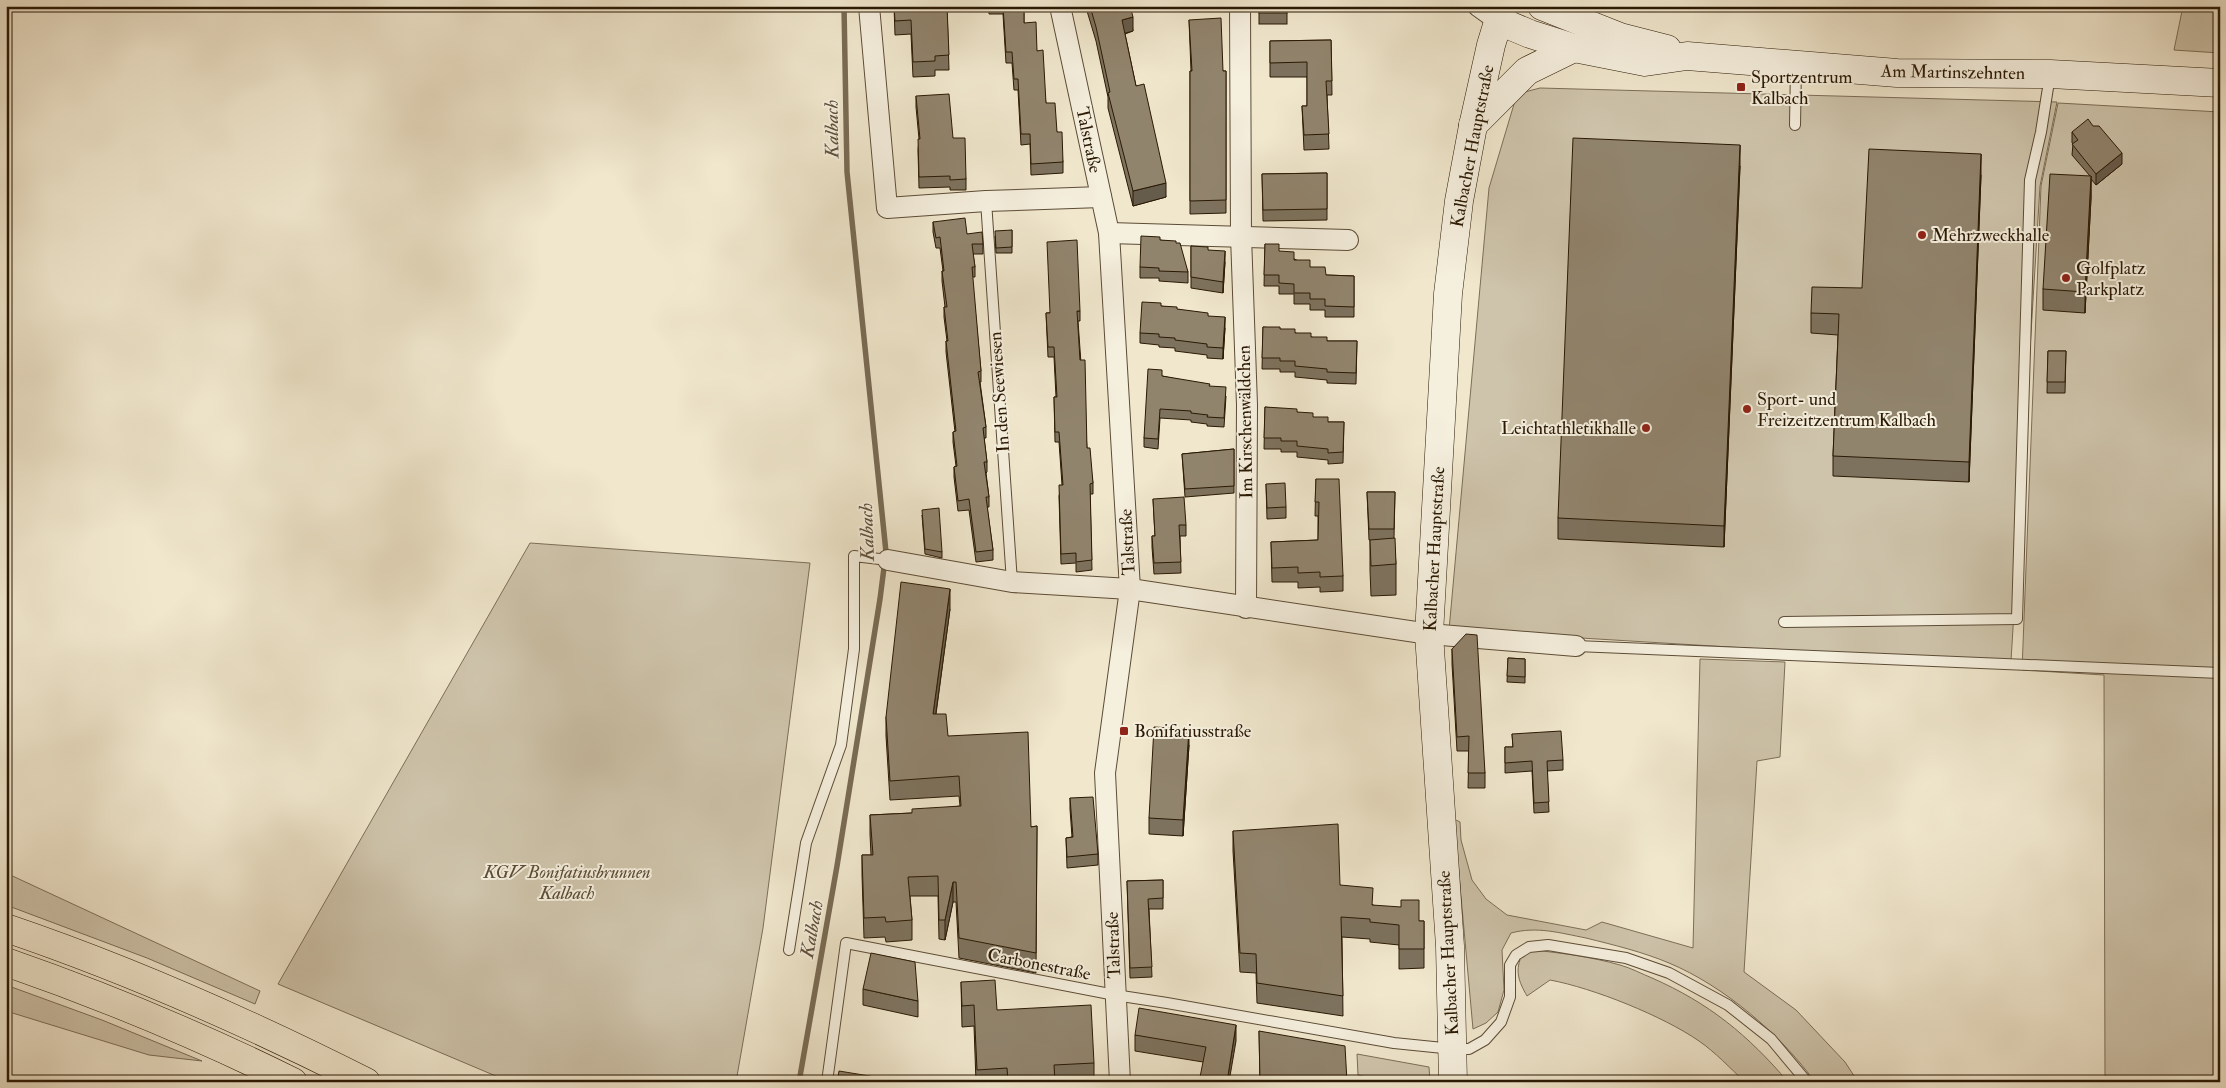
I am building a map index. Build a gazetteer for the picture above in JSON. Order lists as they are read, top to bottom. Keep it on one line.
{"streets":{"street":["Am Martinszehnten","Talstraße","Kalbacher Hauptstraße","Im Kirschenwäldchen"],"lane":["In den Seewiesen","Carbonestraße"]},"crossings":[["Am Martinszehnten","Kalbacher Hauptstraße"],["Talstraße","Carbonestraße"],["Kalbacher Hauptstraße","Carbonestraße"]],"water":["Kalbach"],"parks":["KGV Bonifatiusbrunnen Kalbach"],"places":{"transit":["Sportzentrum Kalbach","Bonifatiusstraße"],"other":["Mehrzweckhalle","Golfplatz Parkplatz","Sport- und Freizeitzentrum Kalbach","Leichtathletikhalle"]}}
